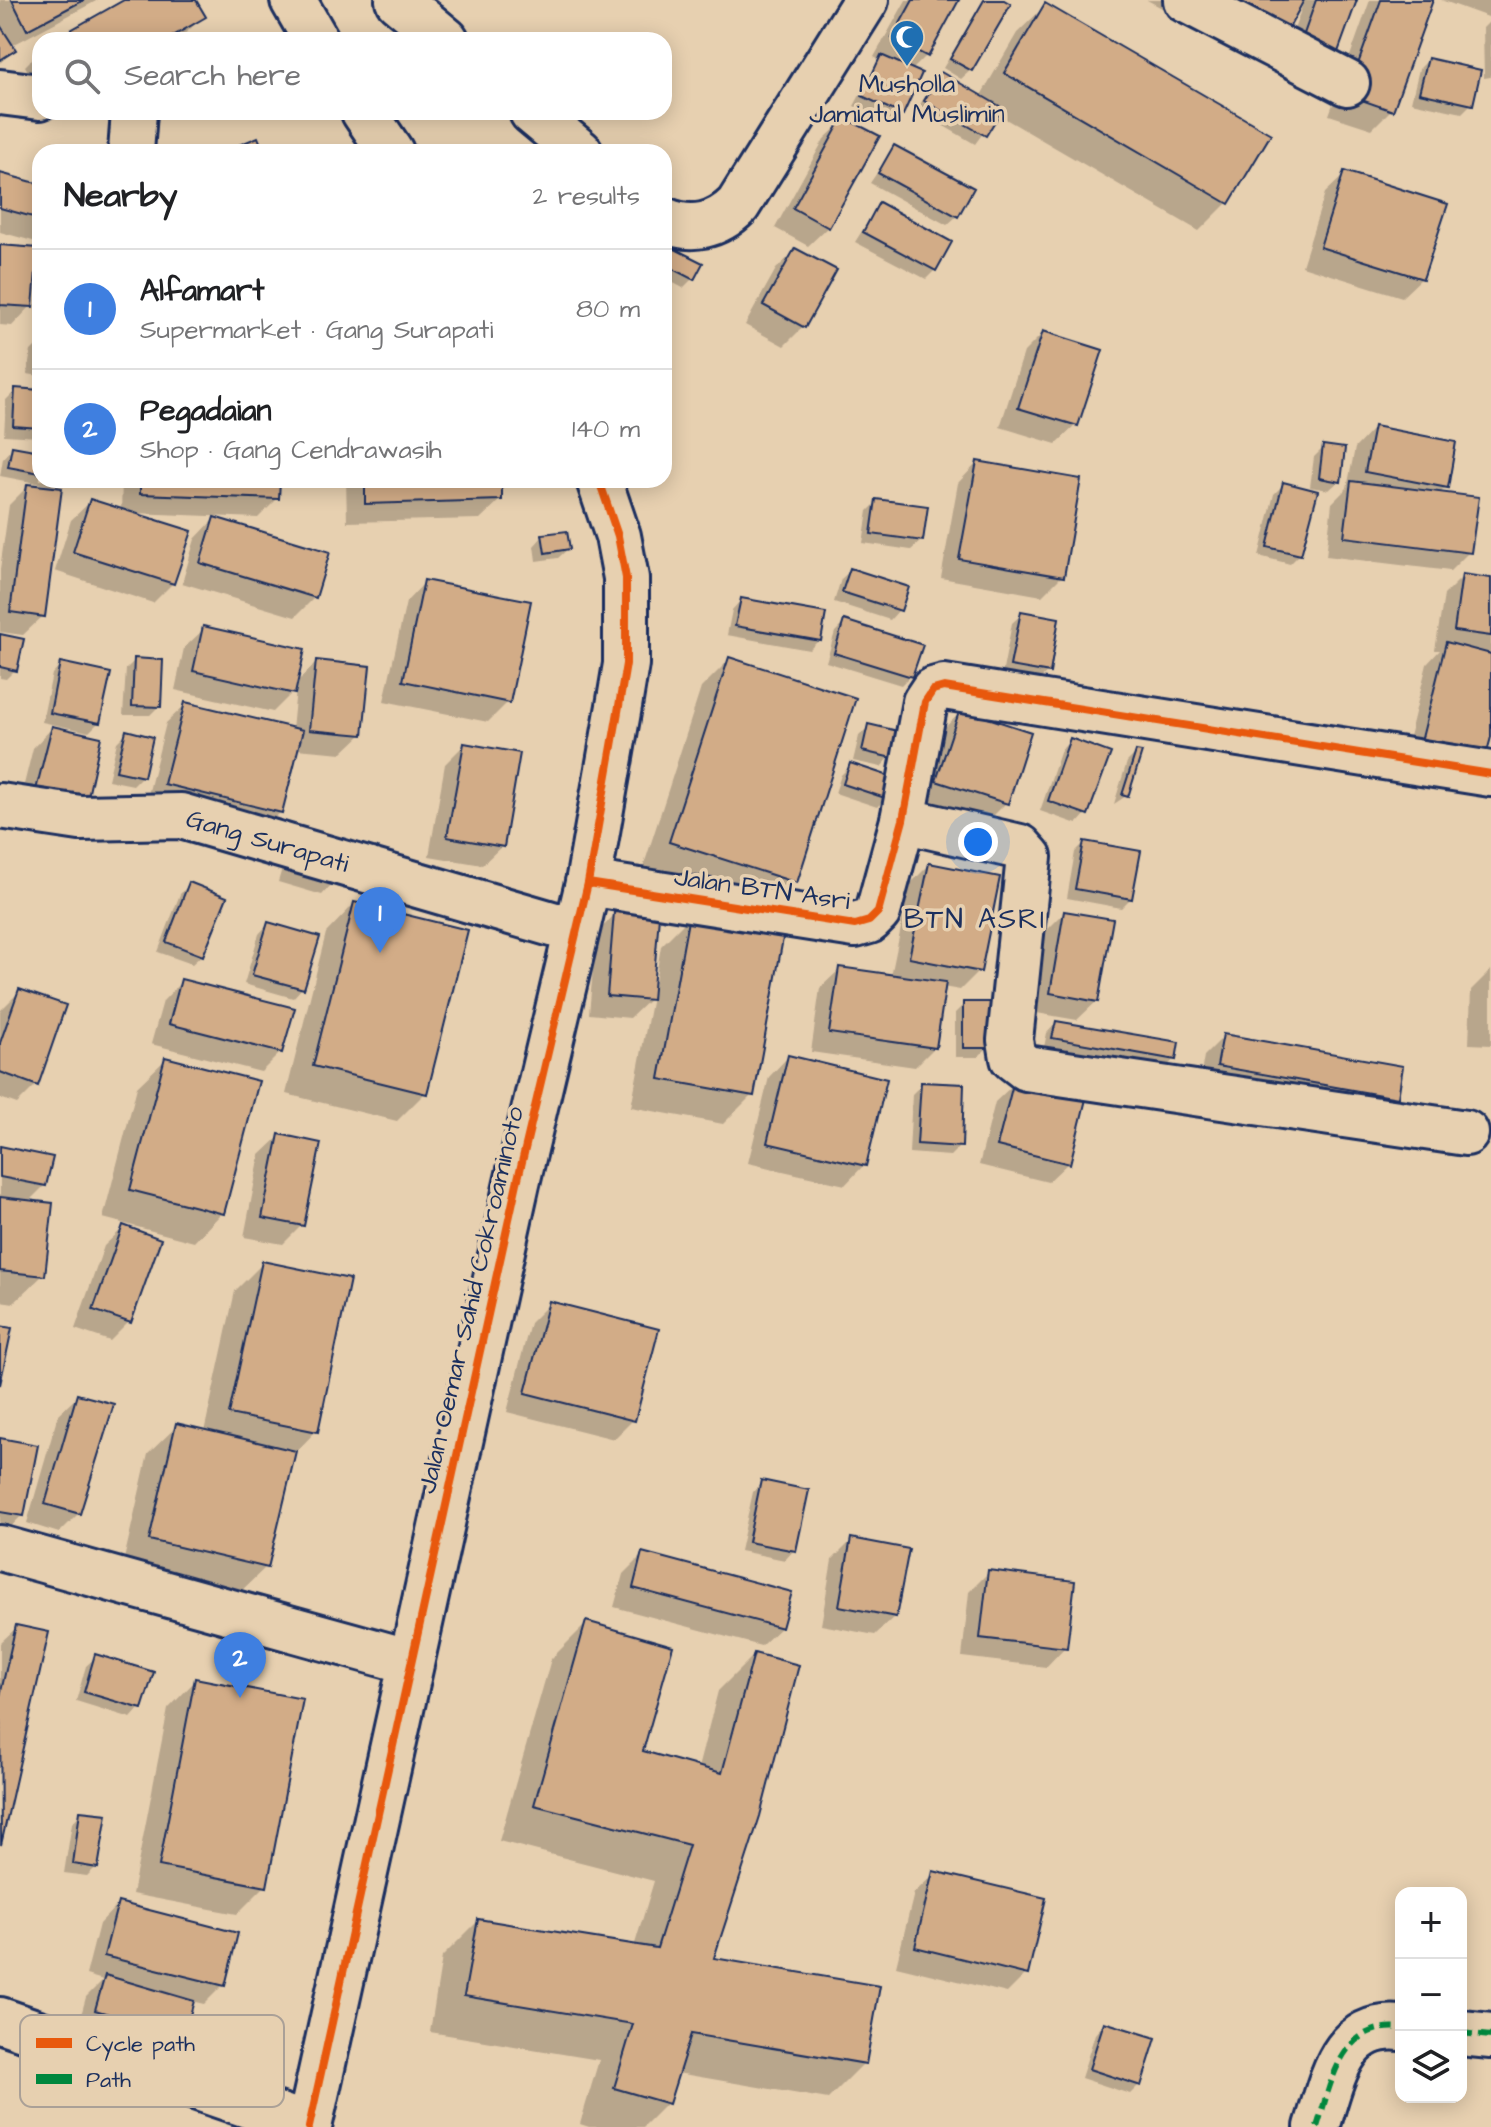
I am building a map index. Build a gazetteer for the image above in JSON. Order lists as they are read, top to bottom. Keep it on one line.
{"streets":{"street":["Gang Surapati","Jalan BTN Asri","Jalan Oemar Sahid Cokroaminoto"]},"crossings":[["Gang Surapati","Jalan Oemar Sahid Cokroaminoto"],["Jalan BTN Asri","Jalan Oemar Sahid Cokroaminoto"]],"districts":["BTN ASRI"],"places":{"mosque":["Musholla Jamiatul Muslimin"]},"legend":["Cycle path","Path"],"page":{"search":"Search here","heading":["Nearby","2 results"],"list":[{"mark":"1","name":"Alfamart","note":"Supermarket · Gang Surapati","value":"80 m"},{"mark":"2","name":"Pegadaian","note":"Shop · Gang Cendrawasih","value":"140 m"}],"pins":["1","2"],"map_buttons":["+","−"]}}
